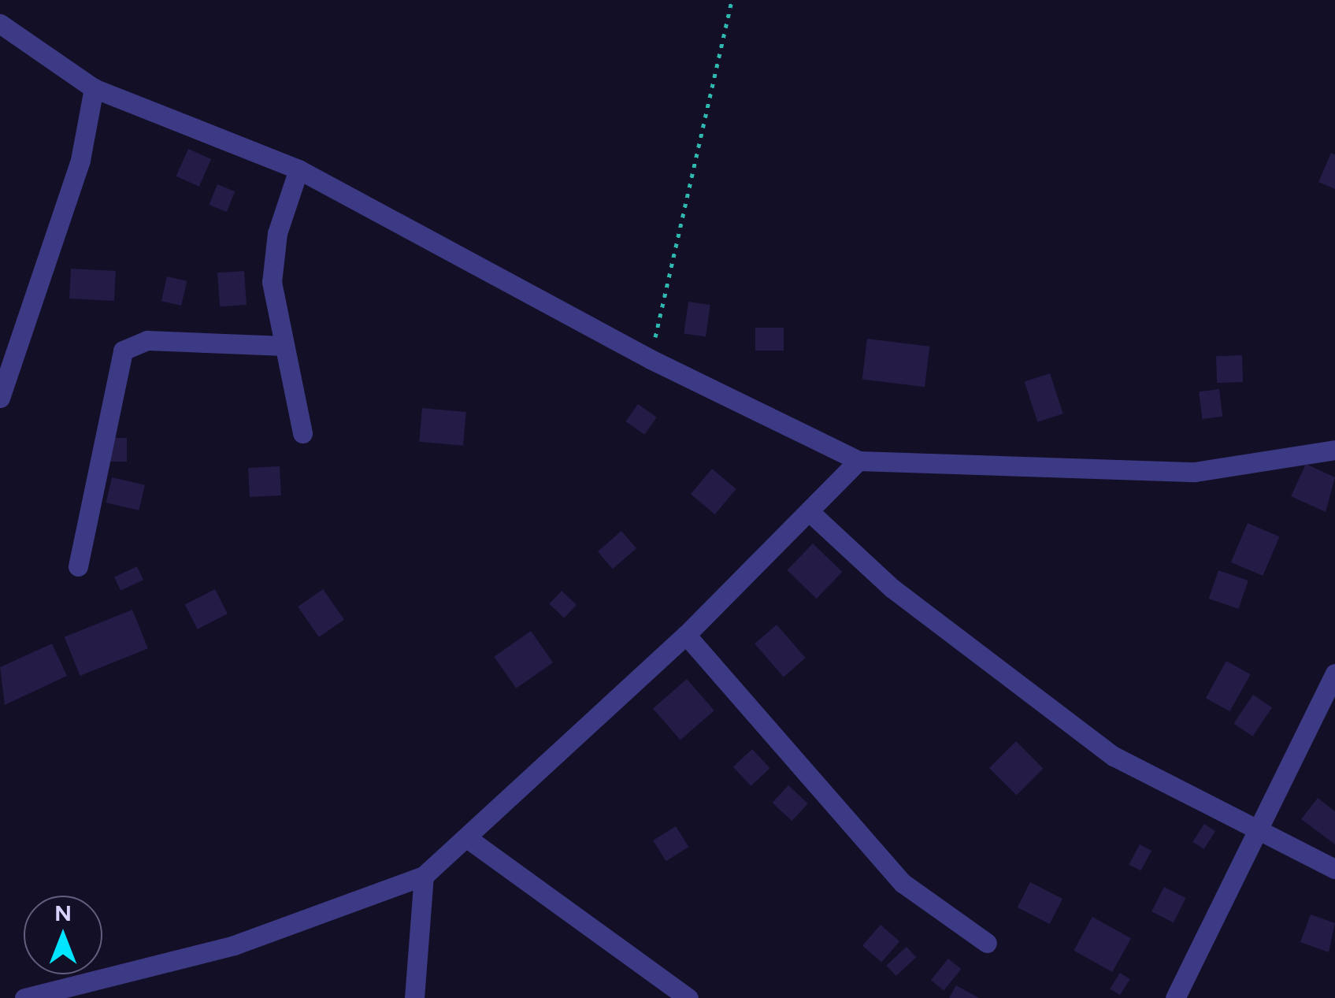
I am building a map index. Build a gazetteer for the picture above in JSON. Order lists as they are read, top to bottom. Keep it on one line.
{"north":"top"}
